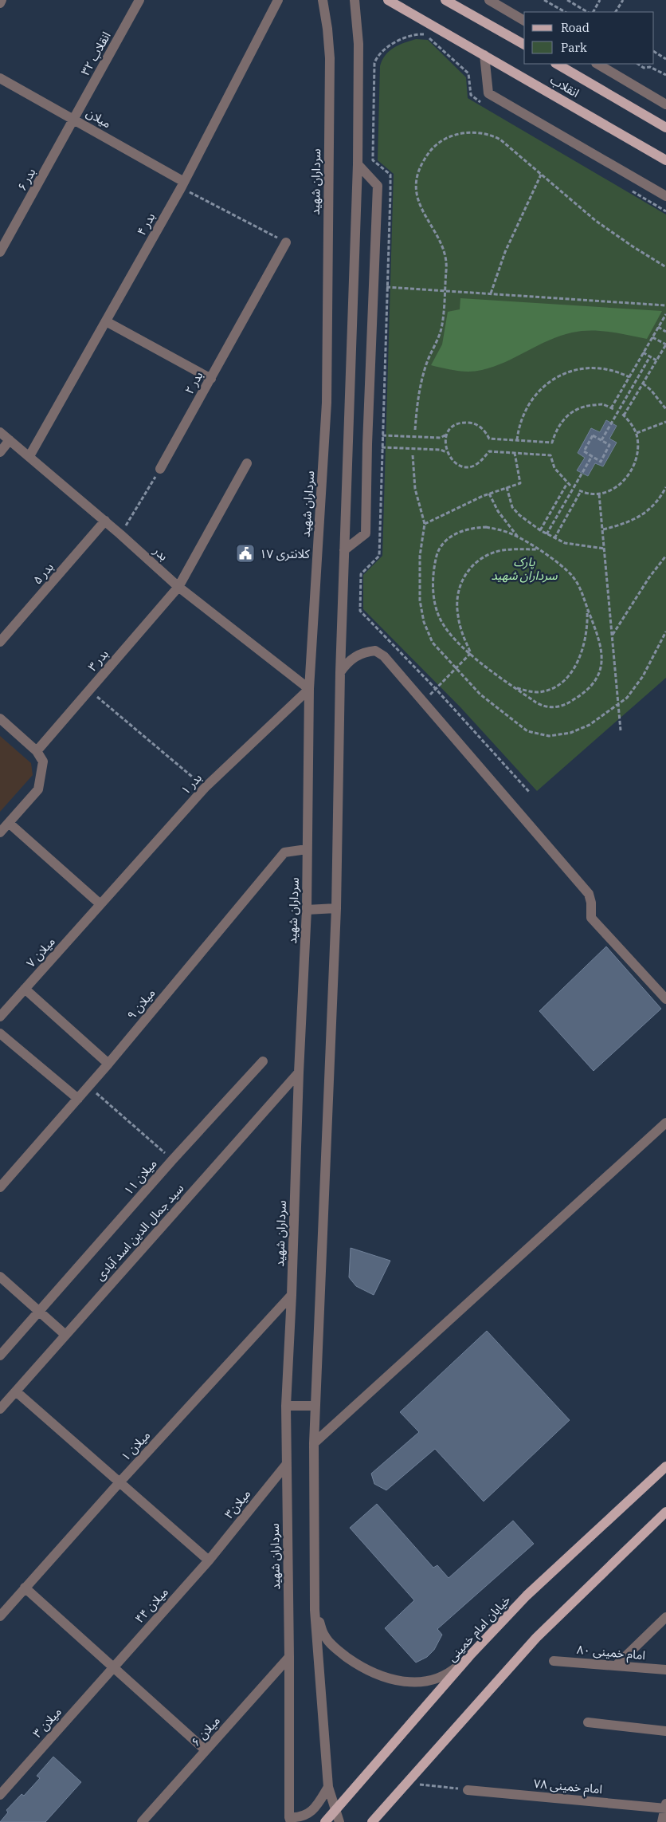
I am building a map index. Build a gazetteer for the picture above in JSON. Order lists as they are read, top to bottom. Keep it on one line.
{"streets":{"main road":["انقلاب","خیابان امام خمینی"],"street":["انقلاب ۳۲","میلان","بدر ۶","سرداران شهید","بدر ۴","بدر ۲","بدر","بدر ۵","بدر ۳","بدر ۱","میلان ۷","میلان ۹","میلان ۱۱","سید جمال الدین اسد آبادی","میلان ۱","میلان۳","میلان ۴۴","امام خمینی ۸۰","میلان ۳","میلان ۶","امام خمینی ۷۸"]},"crossings":[["انقلاب ۳۲","میلان"],["انقلاب ۳۲","بدر ۶"],["میلان","بدر ۶"],["میلان","بدر ۴"],["سرداران شهید","بدر"],["سرداران شهید","بدر ۱"],["سرداران شهید","میلان ۹"],["سرداران شهید","سید جمال الدین اسد آبادی"],["سرداران شهید","میلان ۱"],["سرداران شهید","میلان۳"],["سرداران شهید","میلان ۶"],["بدر ۴","بدر"],["بدر","بدر ۵"],["بدر","بدر ۳"],["بدر","بدر ۱"],["بدر ۱","میلان ۷"],["میلان۳","میلان ۴۴"],["میلان ۴۴","میلان ۳"]],"parks":["پارک سرداران شهید"],"places":{"public building":["کلانتری ۱۷"]},"legend":["Road","Park"]}
